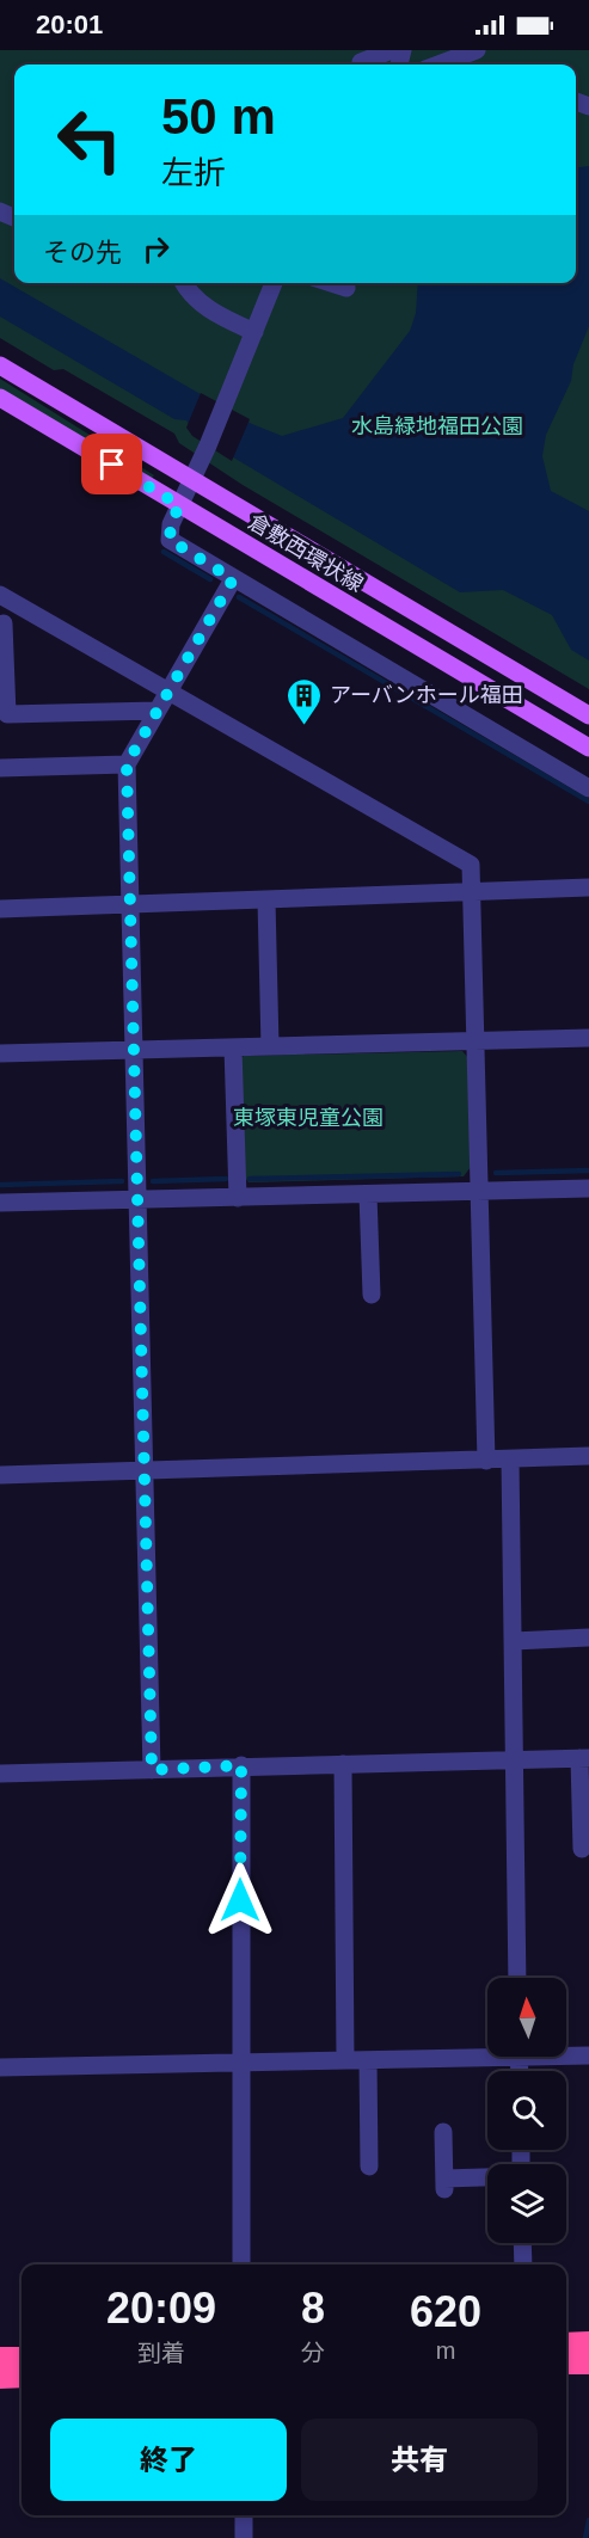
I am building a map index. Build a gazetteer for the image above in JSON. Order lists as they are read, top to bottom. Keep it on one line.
{"streets":{"main road":["倉敷西環状線"]},"parks":["水島緑地福田公園","東塚東児童公園"],"places":{"building":["アーバンホール福田"]},"north":"top","page":{"status":"20:01","turn":["50 m","左折"],"then":"その先","eta":["20:09","到着","8","分","620","m"],"buttons":["終了","共有"]}}
